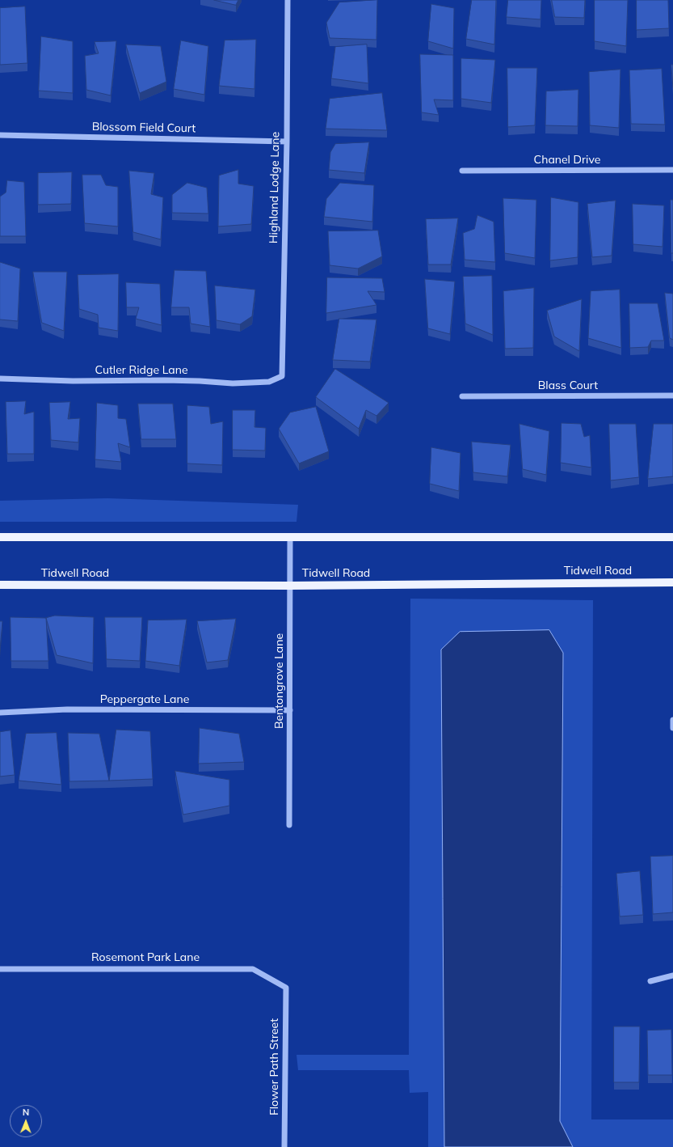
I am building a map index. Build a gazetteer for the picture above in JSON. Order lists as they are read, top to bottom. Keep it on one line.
{"streets":{"main road":["Tidwell Road"],"street":["Blossom Field Court","Chanel Drive","Highland Lodge Lane","Cutler Ridge Lane","Blass Court","Bentongrove Lane","Peppergate Lane","Rosemont Park Lane","Flower Path Street"]},"crossings":[["Blossom Field Court","Highland Lodge Lane"],["Highland Lodge Lane","Cutler Ridge Lane"],["Tidwell Road","Bentongrove Lane"],["Bentongrove Lane","Peppergate Lane"],["Rosemont Park Lane","Flower Path Street"]],"north":"top"}
